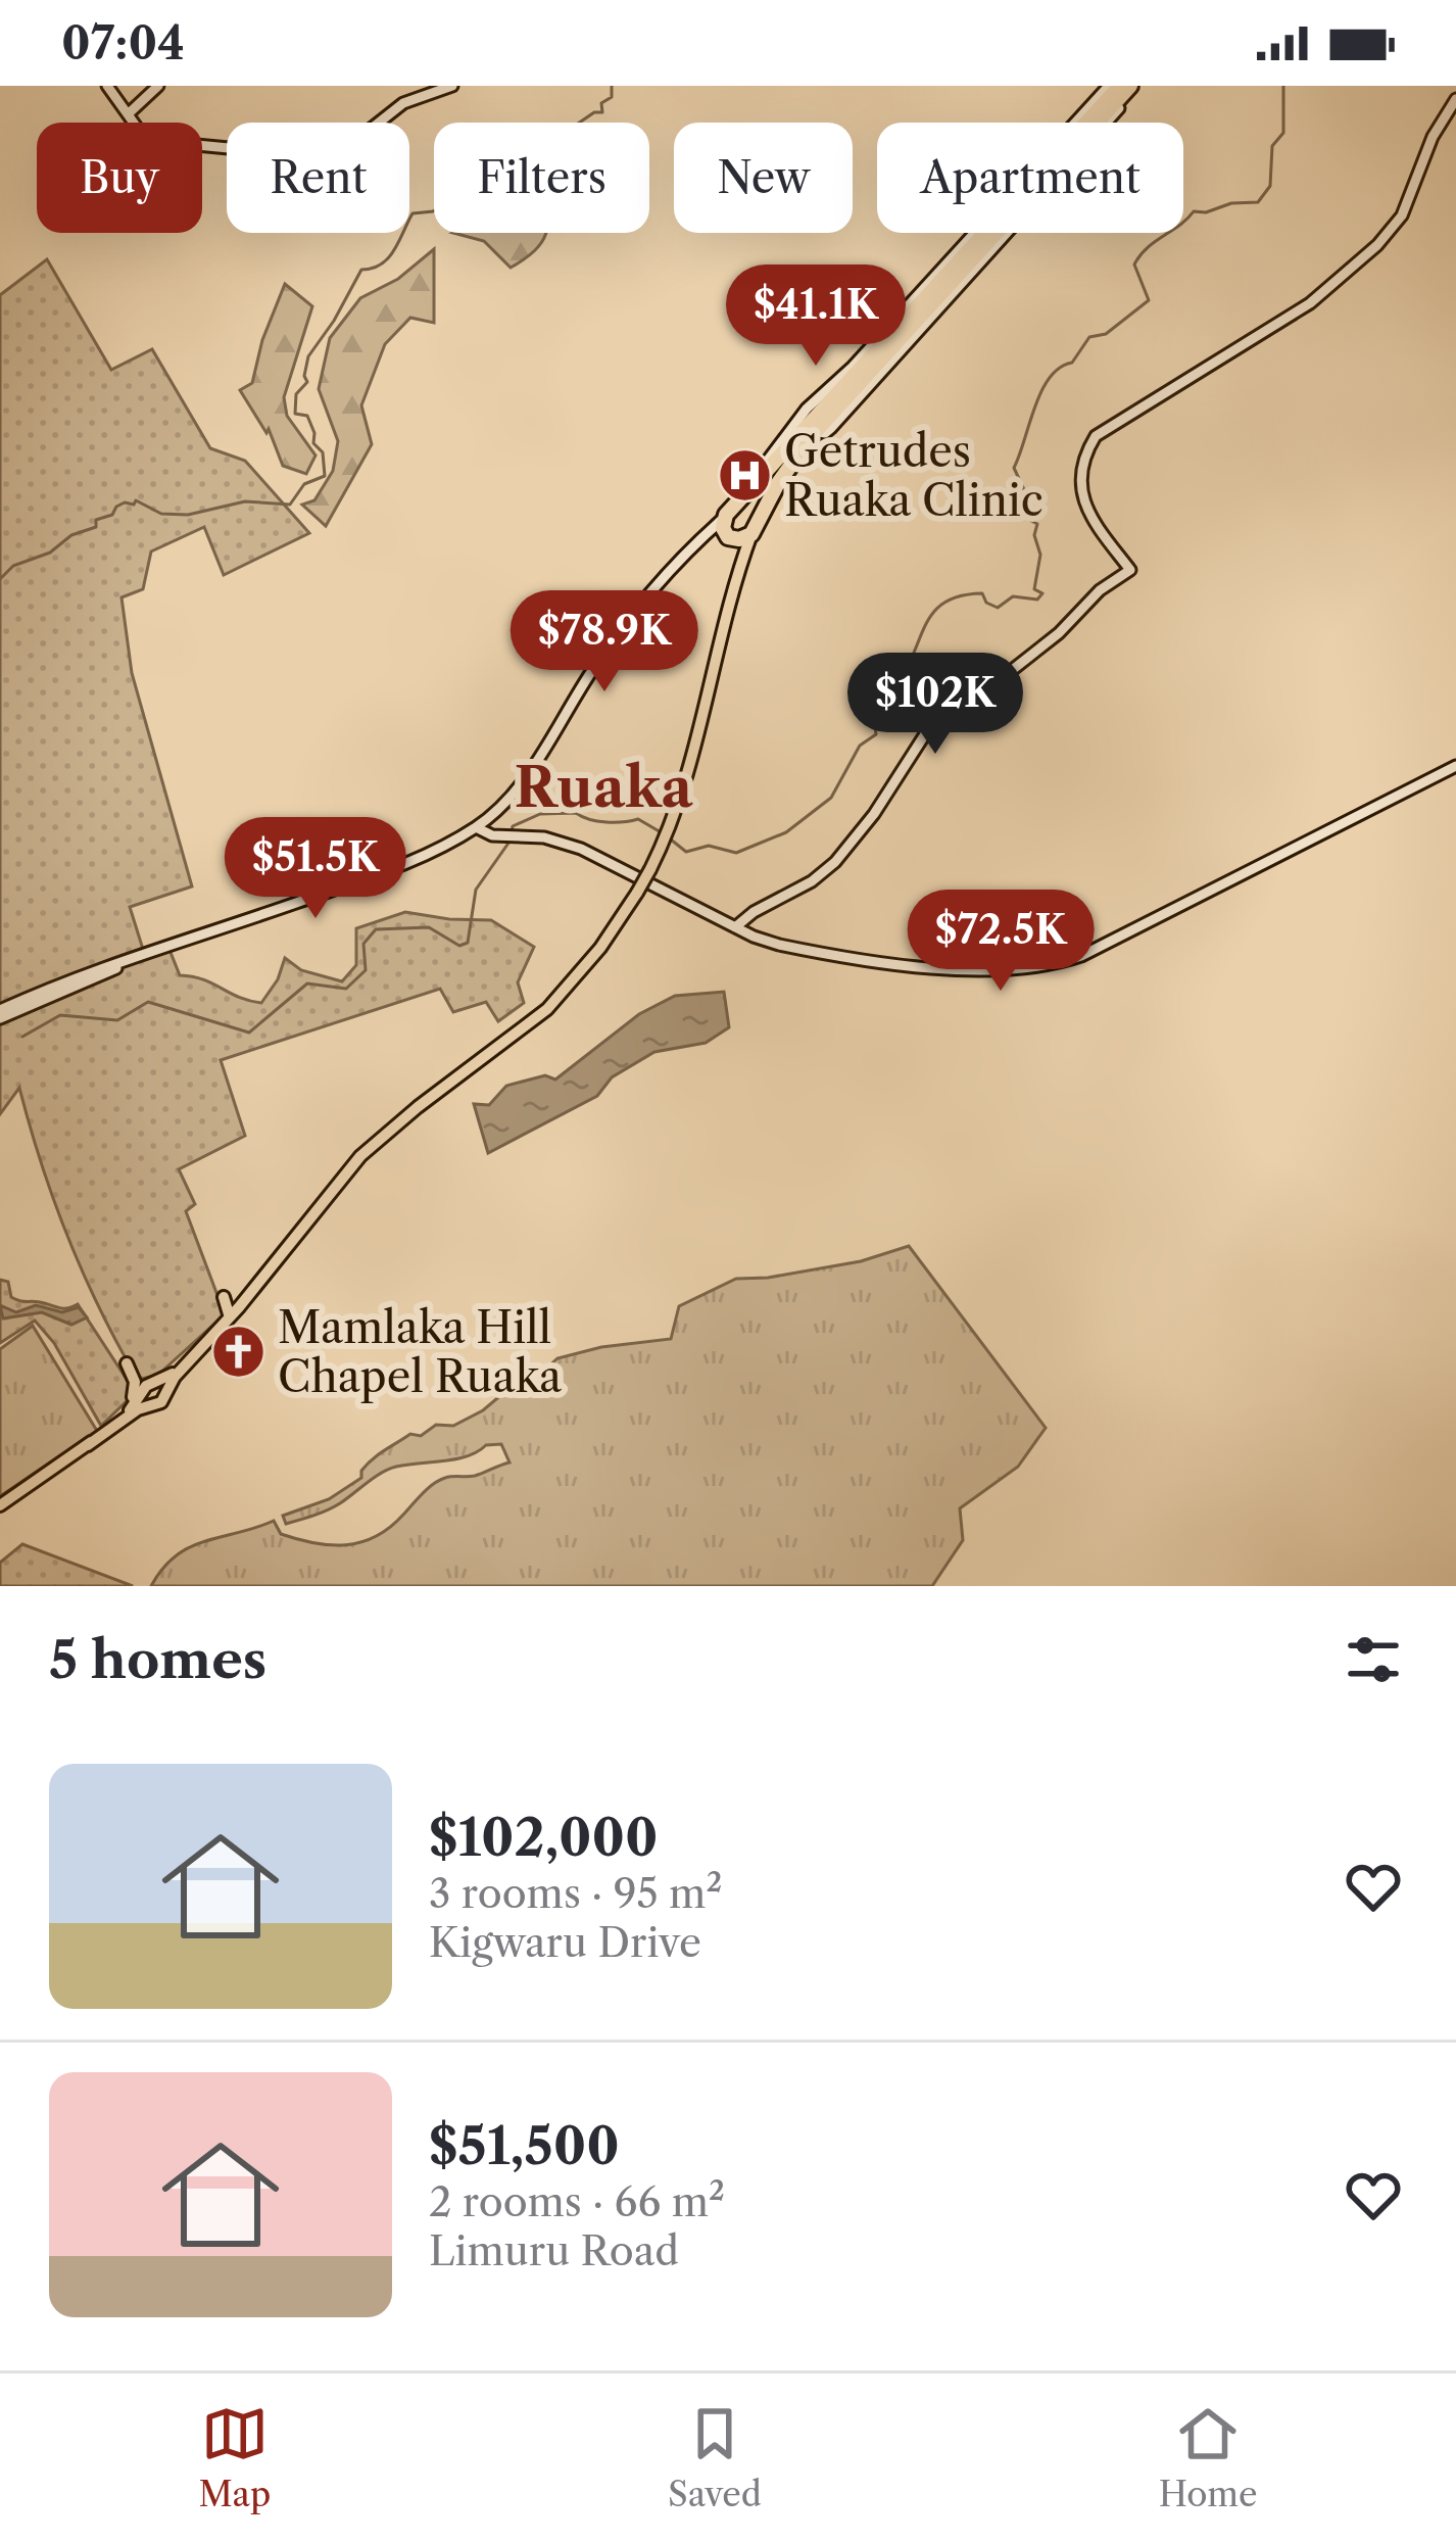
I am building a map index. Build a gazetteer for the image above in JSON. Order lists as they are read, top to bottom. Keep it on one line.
{"districts":["Ruaka"],"places":{"hospital":["Getrudes Ruaka Clinic"],"church":["Mamlaka Hill Chapel Ruaka"]},"page":{"status":"07:04","chip":["Buy","Rent","Filters","New","Apartment"],"price":["$41.1K","$78.9K","$102K","$51.5K","$72.5K"],"heading":"5 homes","list":[{"name":"$102,000","note":"3 rooms · 95 m² · Kigwaru Drive"},{"name":"$51,500","note":"2 rooms · 66 m² · Limuru Road"}],"tabs":["Map","Saved","Home"]}}
